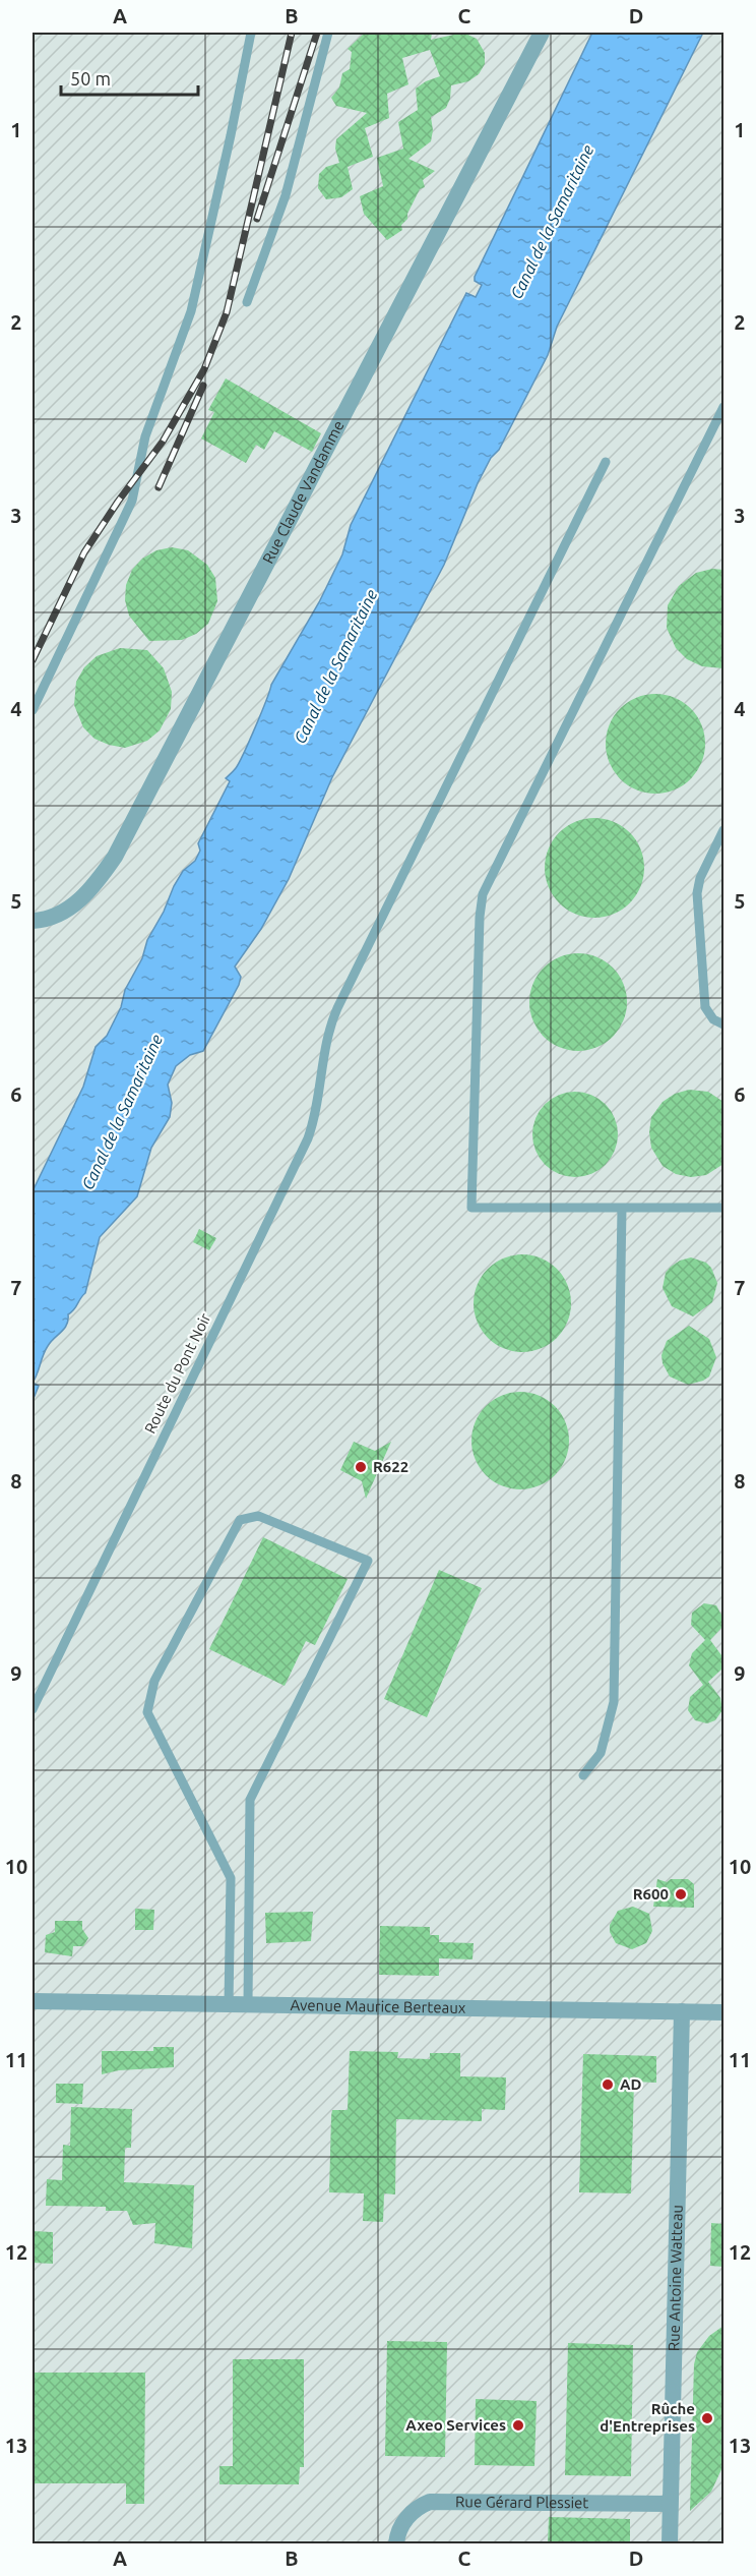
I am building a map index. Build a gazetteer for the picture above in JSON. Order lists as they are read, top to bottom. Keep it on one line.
{"streets":{"street":["Rue Claude Vandamme","Avenue Maurice Berteaux","Rue Antoine Watteau","Rue Gérard Plessiet"],"lane":["Route du Pont Noir"]},"crossings":[["Avenue Maurice Berteaux","Rue Antoine Watteau"],["Rue Antoine Watteau","Rue Gérard Plessiet"]],"water":["Canal de la Samaritaine"],"places":["R622","R600","AD","Rûche d'Entreprises","Axeo Services"],"scale_bar":"50 m","grid":{"columns":["A","B","C","D"],"rows":["1","2","3","4","5","6","7","8","9","10","11","12","13"]}}
